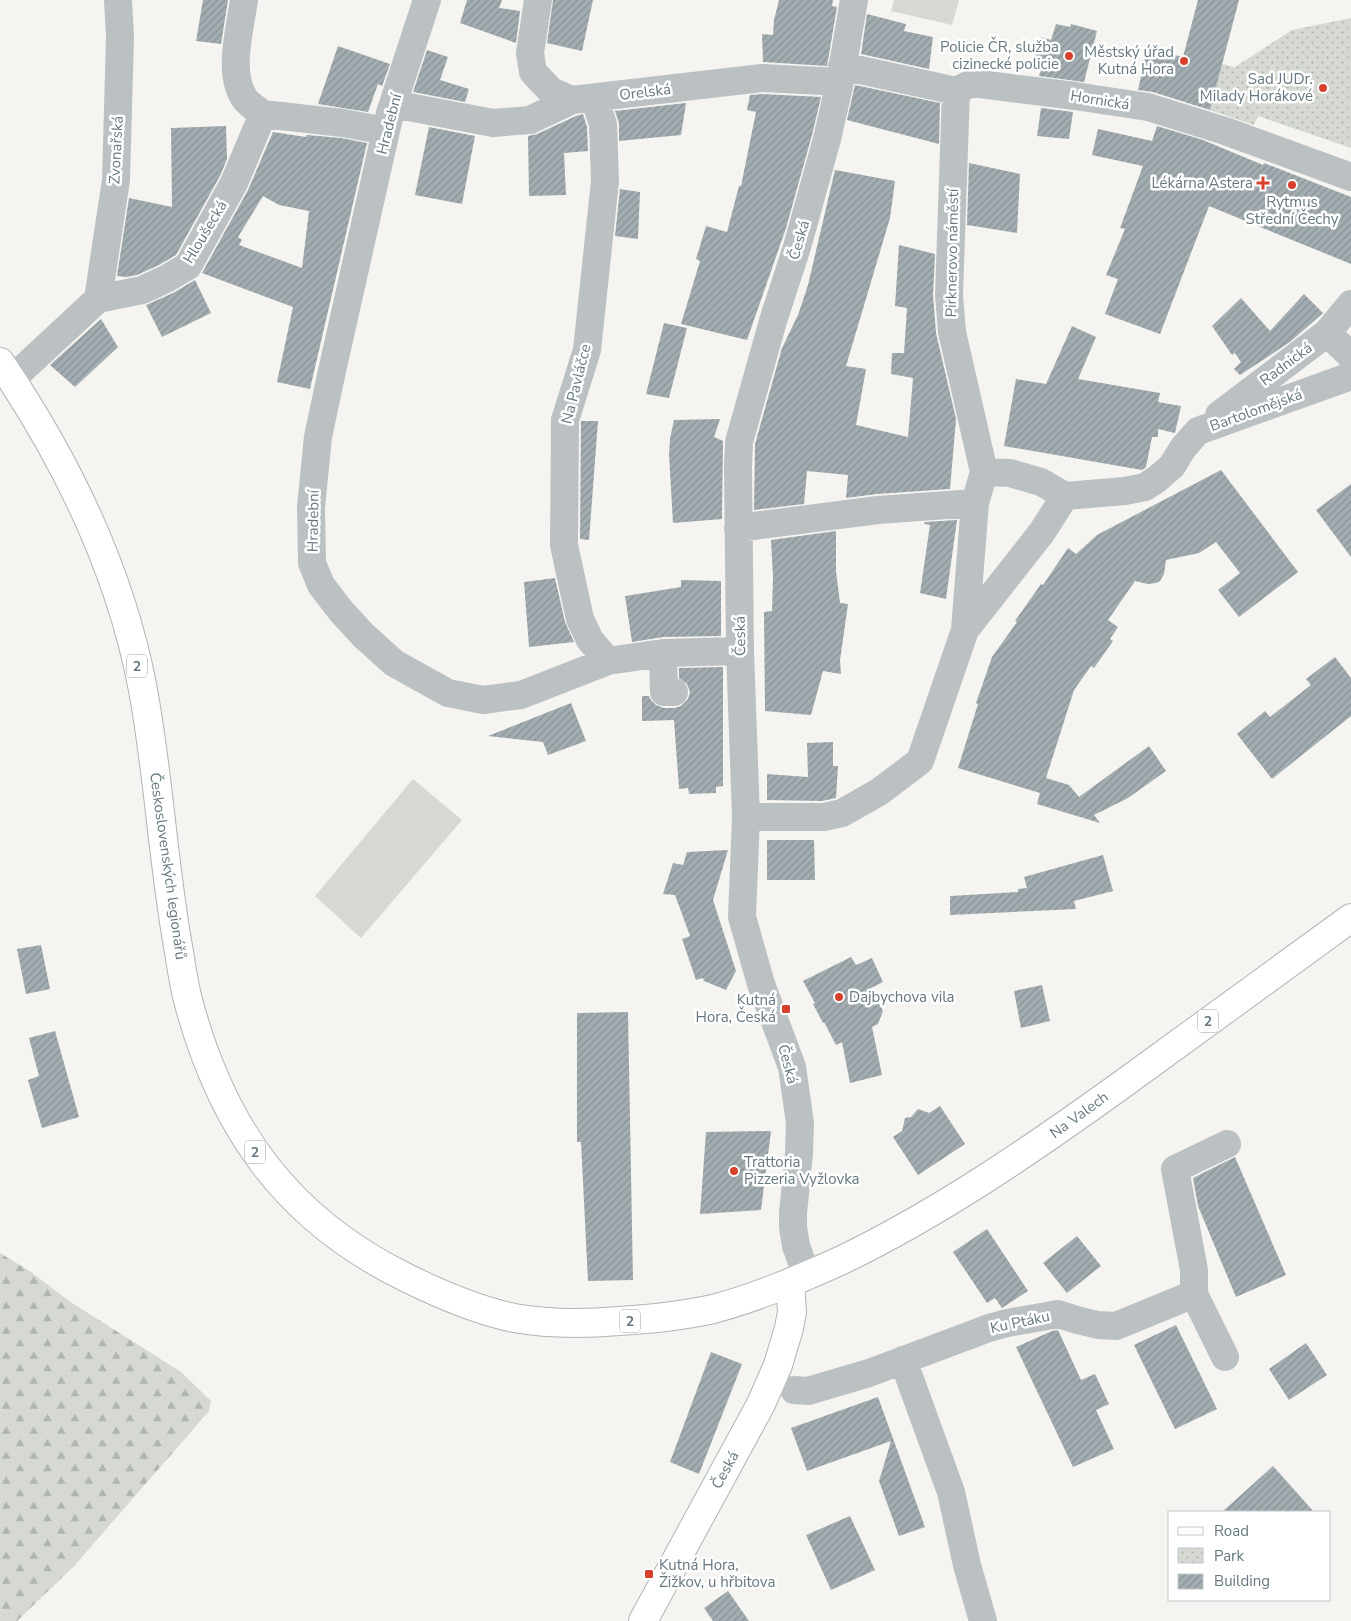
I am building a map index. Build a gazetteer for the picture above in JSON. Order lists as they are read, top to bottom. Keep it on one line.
{"streets":{"main road":["Česká","2","Československých legionářů","Na Valech"],"street":["Orelská","Hornická","Hradební","Zvonařská","Hloušecká","Pirknerovo náměstí","Radnická","Na Pavláčce","Bartolomějská","Ku Ptáku"]},"crossings":[["Orelská","Hornická"],["Orelská","Česká"],["Orelská","Na Pavláčce"],["Hornická","Česká"],["Hornická","Pirknerovo náměstí"],["Hradební","Česká"],["Hradební","Na Pavláčce"],["Zvonařská","Hloušecká"],["Česká","Pirknerovo náměstí"],["Česká","Československých legionářů"],["Česká","Na Valech"],["Pirknerovo náměstí","Bartolomějská"],["Radnická","Bartolomějská"],["Československých legionářů","Na Valech"]],"places":{"other":["Policie ČR, služba cizinecké policie","Městský úřad Kutná Hora","Sad JUDr. Milady Horákové","Rytmus Střední Čechy","Dajbychova vila","Trattoria Pizzeria Vyžlovka"],"health":["Lékárna Astera"],"transit":["Kutná Hora, Česká","Kutná Hora, Žižkov, u hřbitova"]},"legend":["Road","Park","Building"]}
